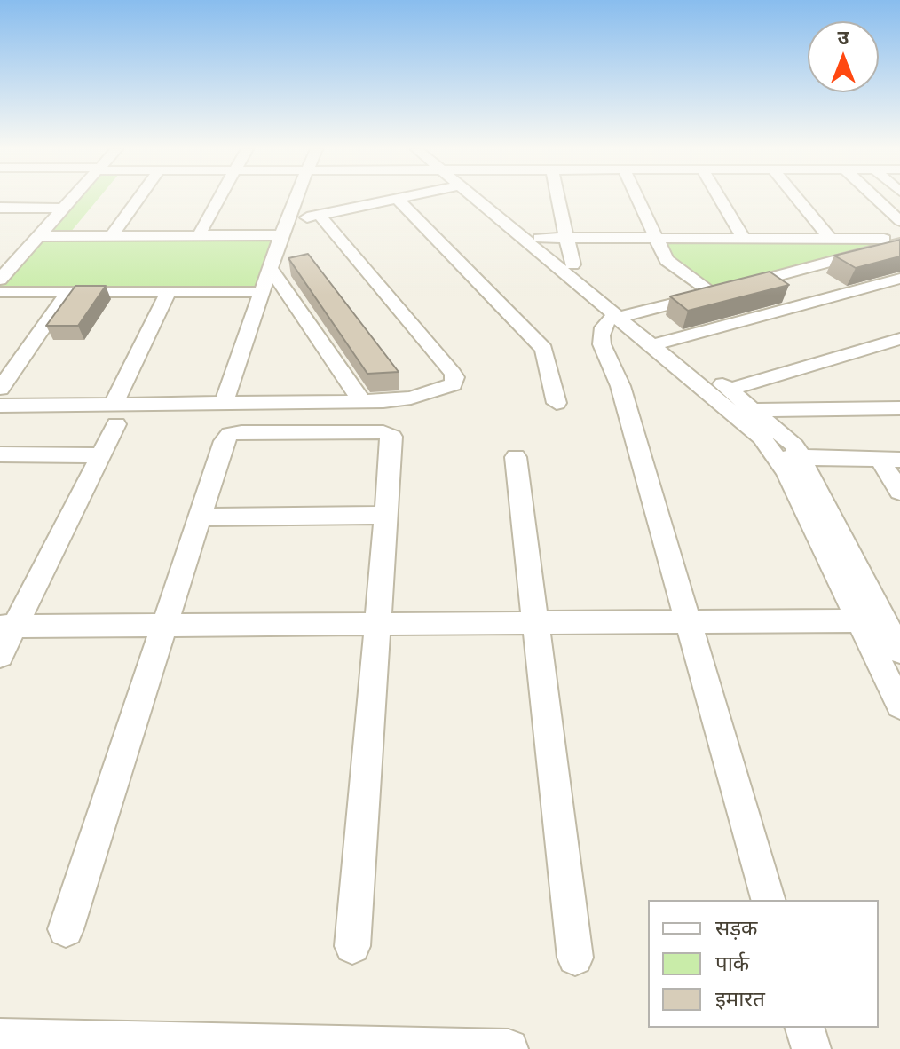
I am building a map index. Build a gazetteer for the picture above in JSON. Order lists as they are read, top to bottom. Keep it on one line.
{"legend":["सड़क","पार्क","इमारत"],"north":"top"}
